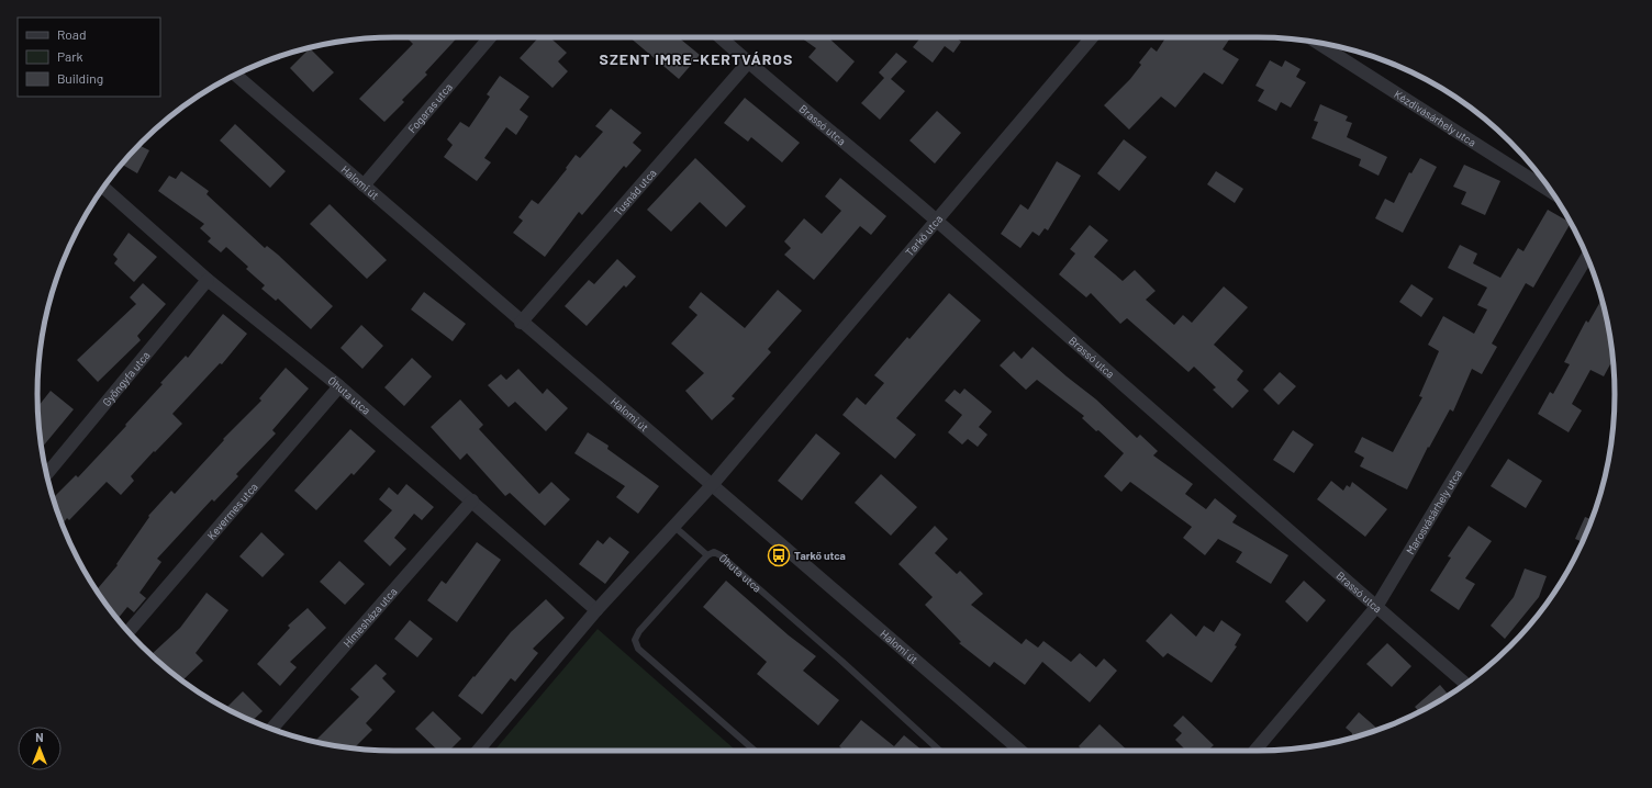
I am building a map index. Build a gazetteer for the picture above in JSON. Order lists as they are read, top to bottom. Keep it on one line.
{"streets":{"street":["Fogaras utca","Kézdivásárhely utca","Brassó utca","Halomi út","Tusnád utca","Tarkő utca","Gyöngyfa utca","Óhuta utca","Kevermes utca","Marosvásárhely utca","Hímesháza utca"]},"crossings":[["Fogaras utca","Halomi út"],["Brassó utca","Tusnád utca"],["Brassó utca","Tarkő utca"],["Brassó utca","Marosvásárhely utca"],["Halomi út","Tusnád utca"],["Halomi út","Tarkő utca"],["Tarkő utca","Óhuta utca"],["Gyöngyfa utca","Óhuta utca"],["Óhuta utca","Kevermes utca"],["Óhuta utca","Hímesháza utca"]],"districts":["SZENT IMRE-KERTVÁROS"],"places":{"bus stop":["Tarkő utca"]},"legend":["Road","Park","Building"],"north":"top"}
